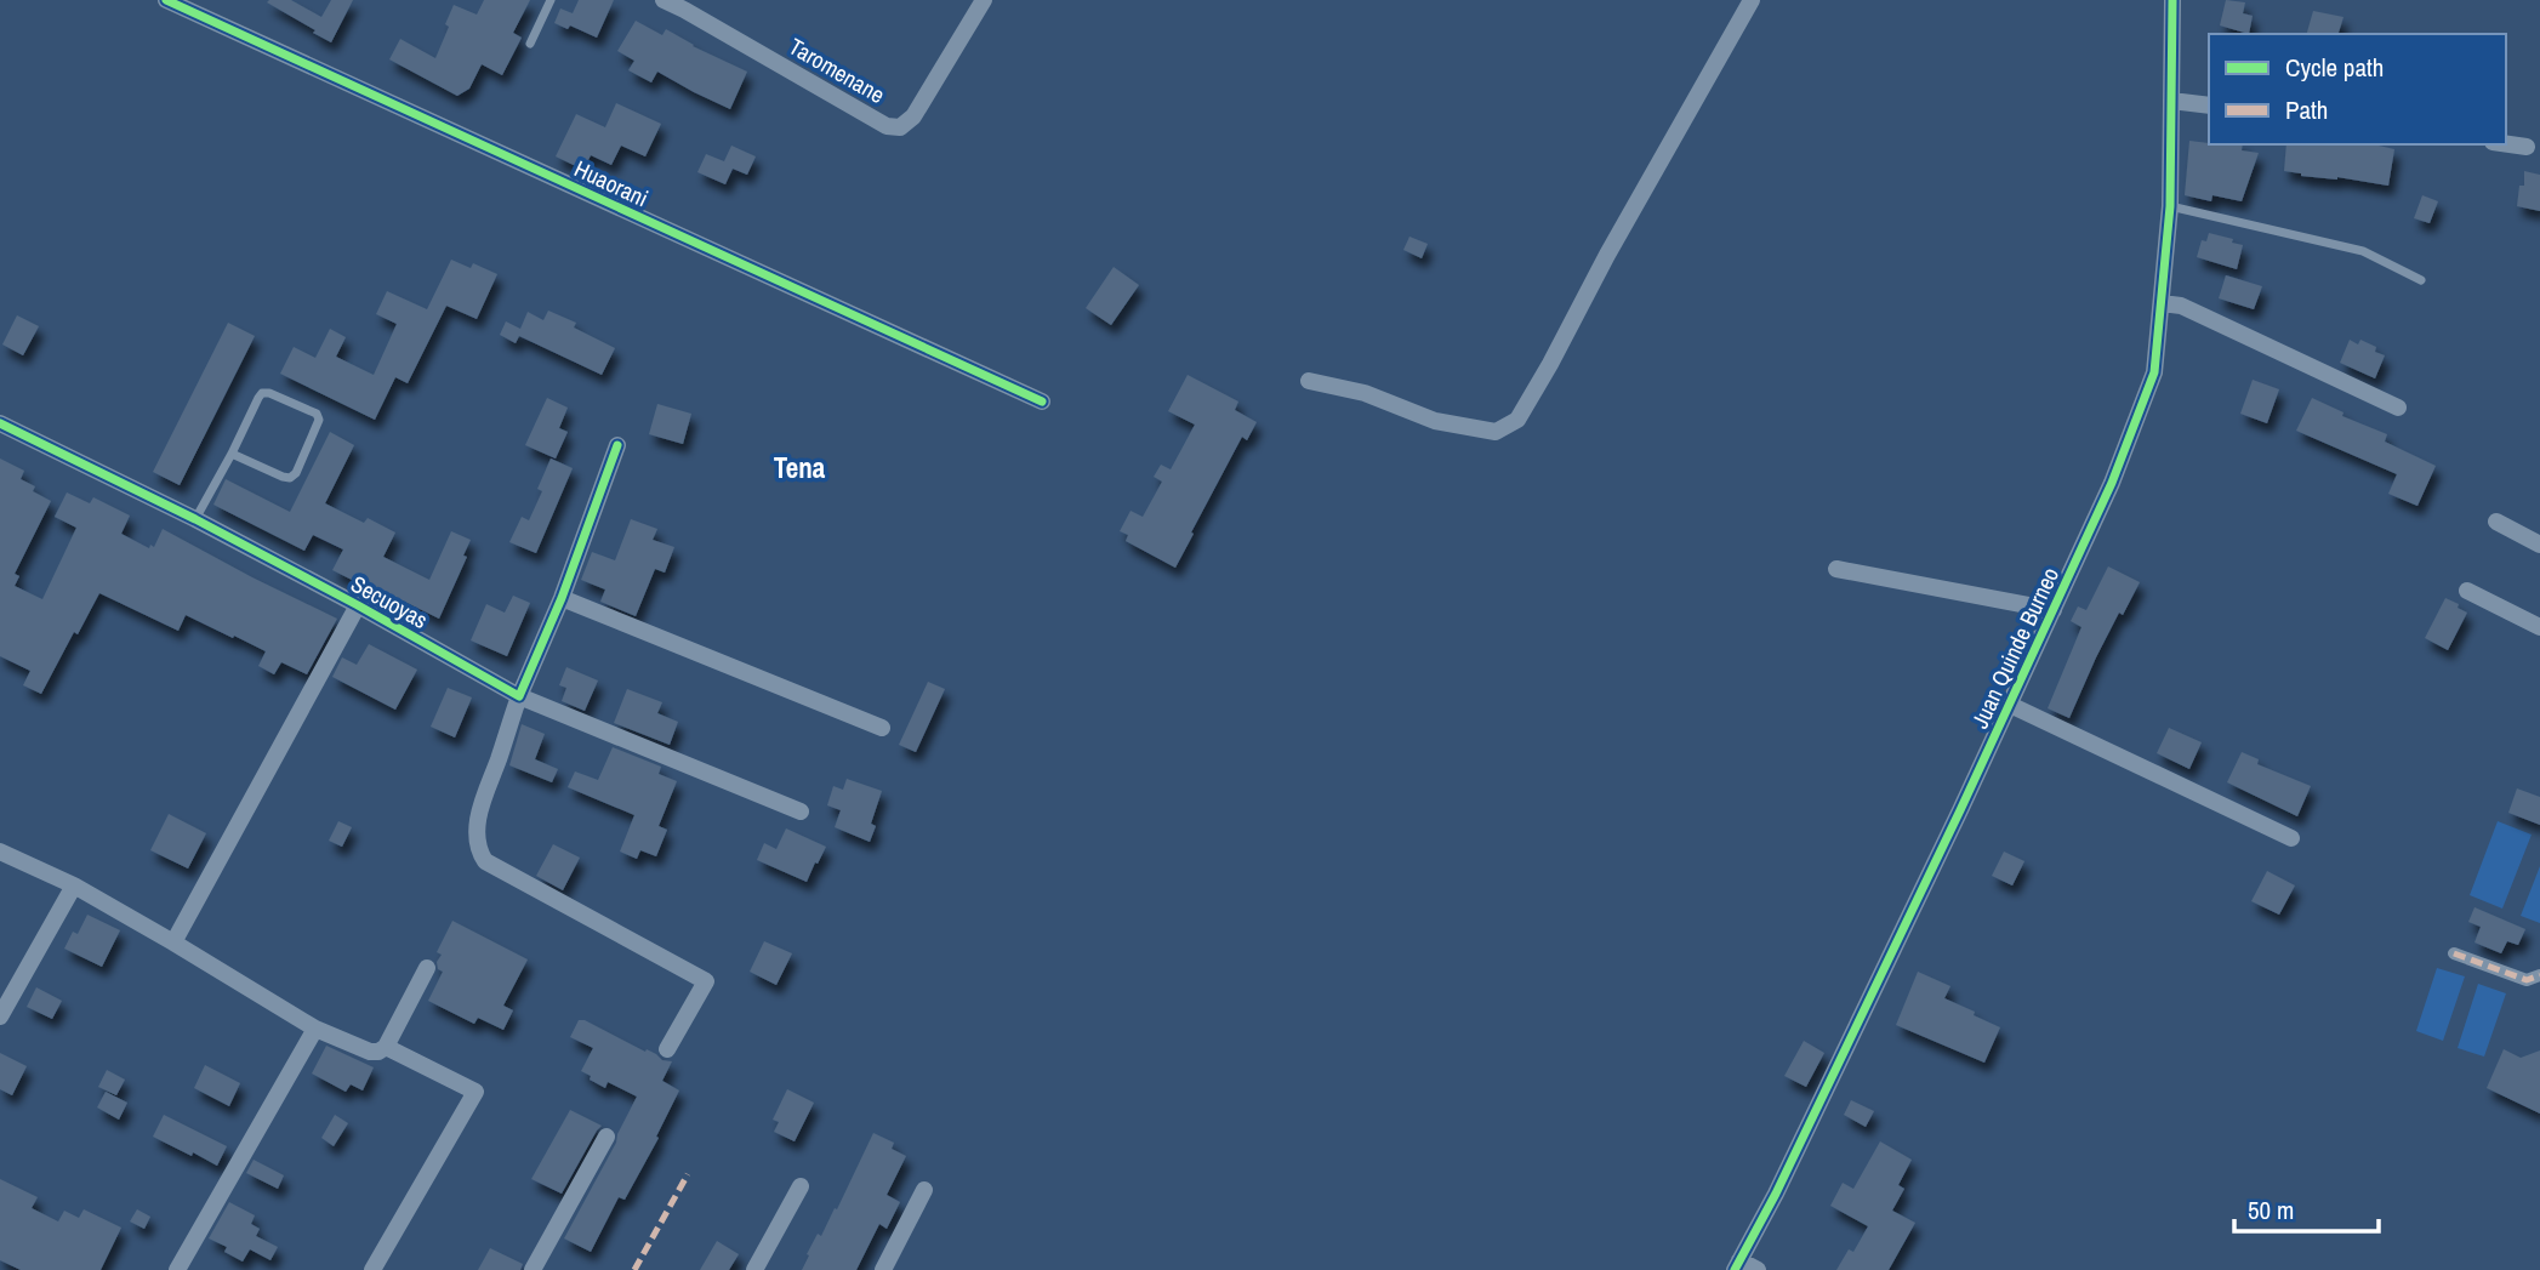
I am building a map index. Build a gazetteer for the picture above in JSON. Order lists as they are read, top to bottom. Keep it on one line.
{"streets":{"street":["Taromenane","Huaorani","Secuoyas","Juan Quinde Burneo"]},"districts":["Tena"],"legend":["Cycle path","Path"],"scale_bar":"50 m"}
